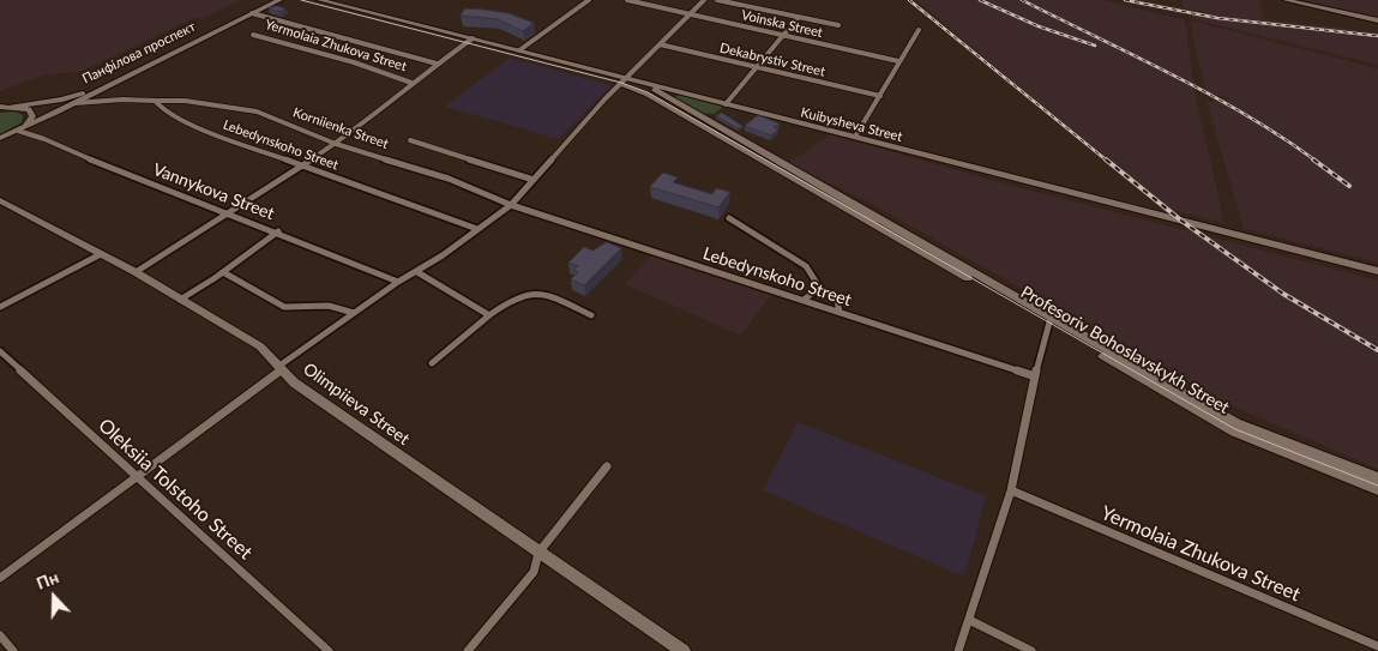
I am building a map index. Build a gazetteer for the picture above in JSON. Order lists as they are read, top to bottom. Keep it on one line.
{"streets":{"main road":["Панфілова проспект","Kuibysheva Street","Profesoriv Bohoslavskykh Street","Olimpiieva Street"],"street":["Voinska Street","Yermolaia Zhukova Street","Dekabrystiv Street","Korniienka Street","Lebedynskoho Street","Vannykova Street","Oleksiia Tolstoho Street"]},"crossings":[["Kuibysheva Street","Profesoriv Bohoslavskykh Street"],["Korniienka Street","Lebedynskoho Street"]],"north":"top"}
